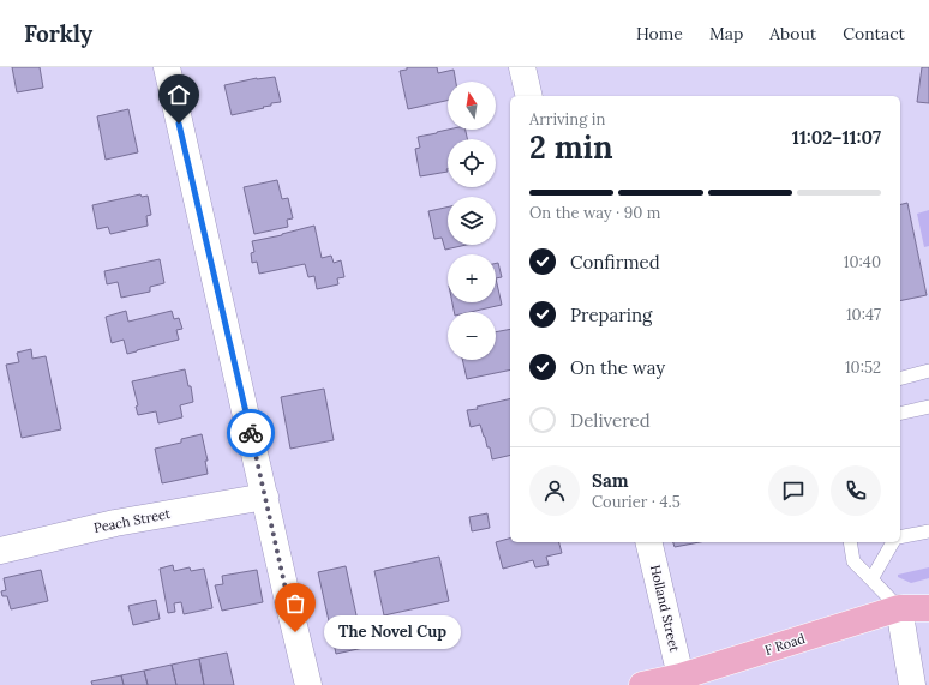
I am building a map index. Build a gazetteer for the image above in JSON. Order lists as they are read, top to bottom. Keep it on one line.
{"streets":{"main road":["F Road"],"street":["Peach Street","Holland Street"]},"crossings":[["Holland Street","F Road"]],"places":["The Novel Cup"],"north":"top","page":{"header":"Forkly","nav":["Home","Map","About","Contact"],"map_buttons":["+","−"],"heading":["2 min","Arriving in","11:02–11:07"],"panel":["Sam","Courier · 4.5"],"bar":"On the way · 90 m","list":[["Confirmed","10:40"],["Preparing","10:47"],["On the way","10:52"],"Delivered"],"bubble":"The Novel Cup"}}
